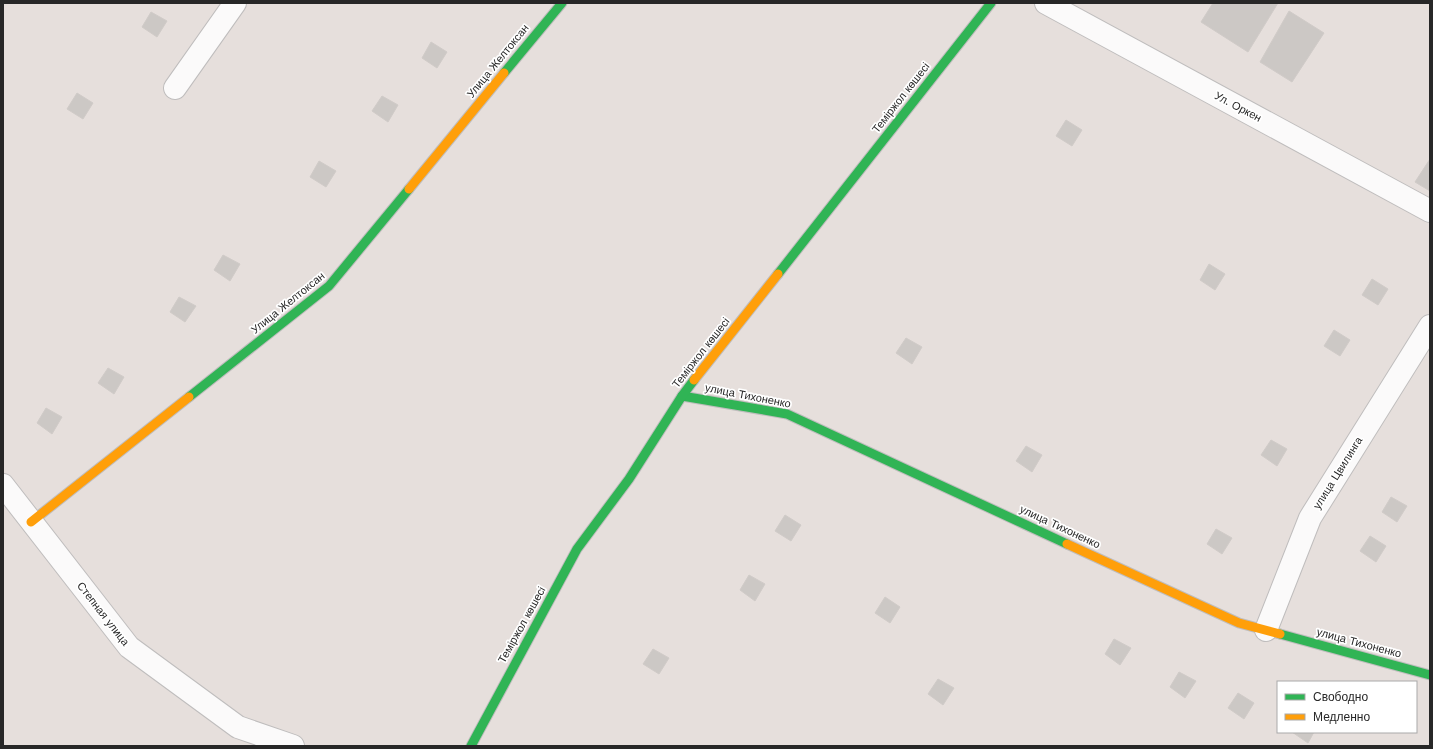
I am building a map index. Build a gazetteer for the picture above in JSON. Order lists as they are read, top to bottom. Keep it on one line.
{"streets":{"street":["Улица Желтоксан","Теміржол көшесі","Ул. Оркен","улица Тихоненко","улица Цвилинга","Степная улица"]},"crossings":[["Улица Желтоксан","Степная улица"],["Теміржол көшесі","улица Тихоненко"],["улица Тихоненко","улица Цвилинга"]],"legend":["Свободно","Медленно"]}
